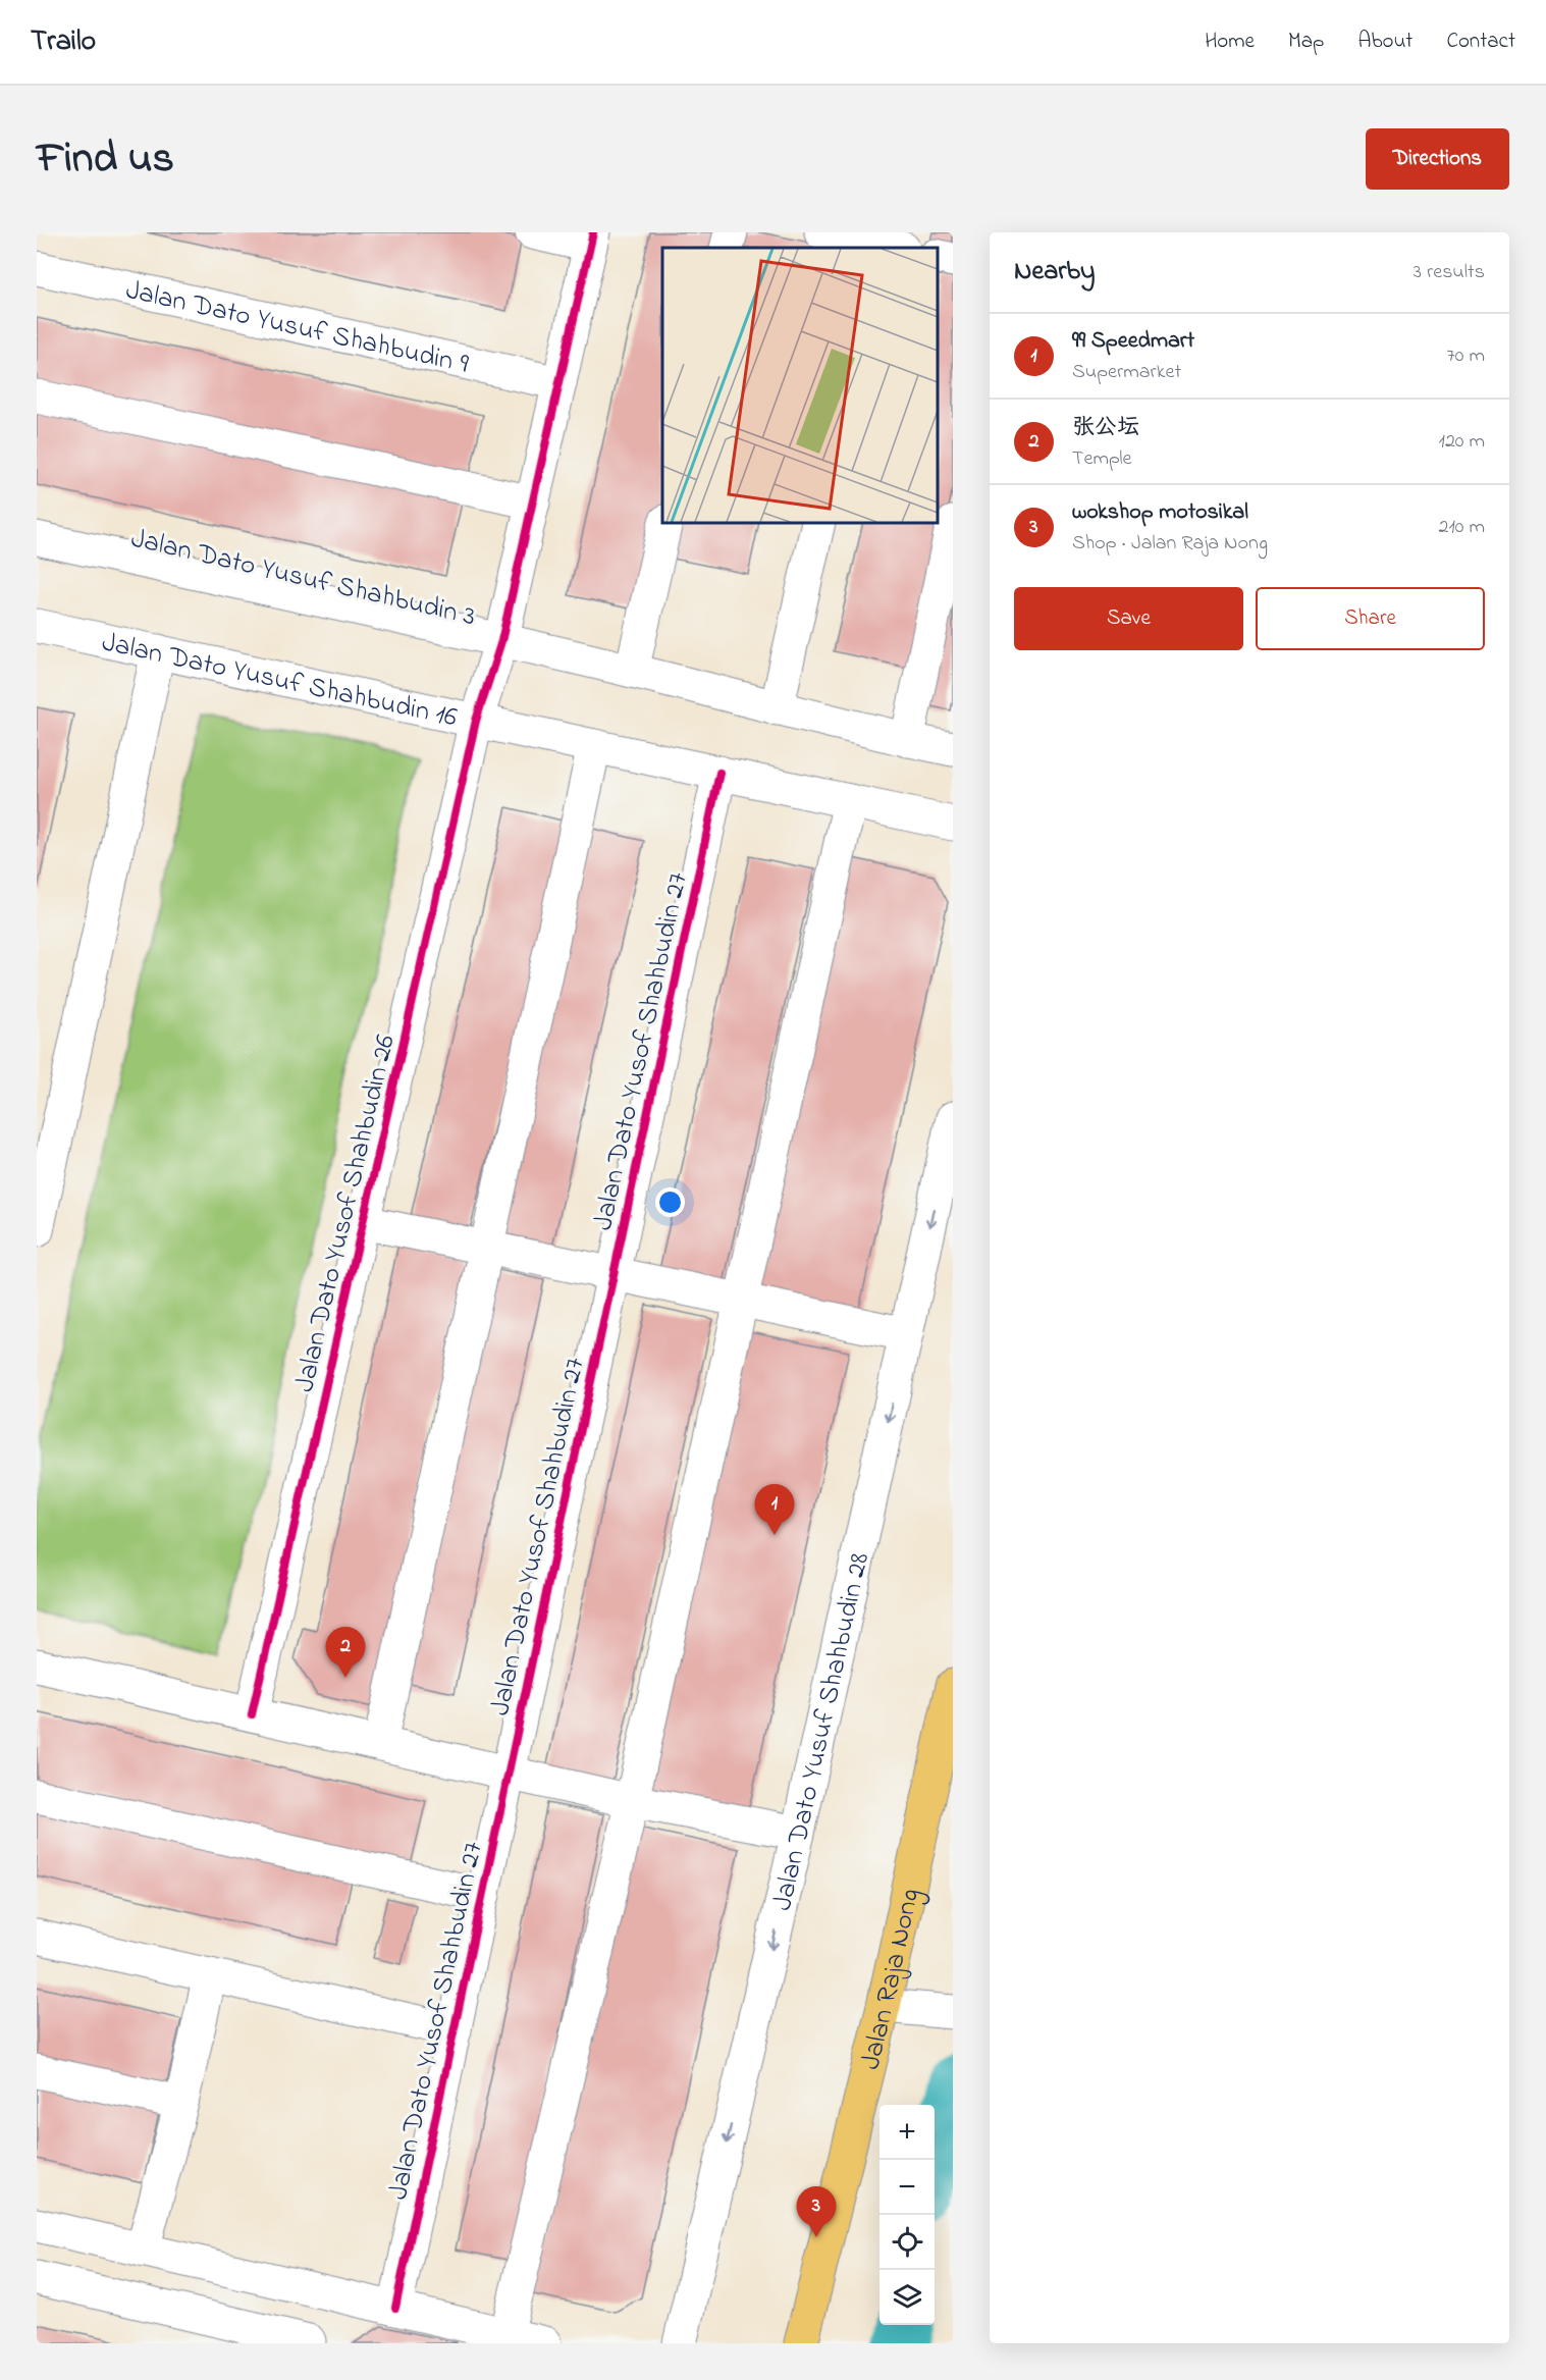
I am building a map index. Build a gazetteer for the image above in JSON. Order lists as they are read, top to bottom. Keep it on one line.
{"streets":{"main road":["Jalan Raja Nong"],"street":["Jalan Dato Yusuf Shahbudin 9","Jalan Dato Yusuf Shahbudin 3","Jalan Dato Yusuf Shahbudin 16","Jalan Dato Yusof Shahbudin 27","Jalan Dato Yusof Shahbudin 26","Jalan Dato Yusuf Shahbudin 28"]},"crossings":[["Jalan Dato Yusuf Shahbudin 9","Jalan Dato Yusof Shahbudin 26"],["Jalan Dato Yusuf Shahbudin 3","Jalan Dato Yusof Shahbudin 26"],["Jalan Dato Yusuf Shahbudin 16","Jalan Dato Yusof Shahbudin 27"],["Jalan Dato Yusuf Shahbudin 16","Jalan Dato Yusof Shahbudin 26"]],"page":{"header":"Trailo","nav":["Home","Map","About","Contact"],"title":"Find us","buttons":["Directions",["Save","Share"]],"heading":["Nearby","3 results"],"list":[{"mark":"1","name":"99 Speedmart","note":"Supermarket","value":"70 m"},{"mark":"2","name":"张公坛","note":"Temple","value":"120 m"},{"mark":"3","name":"wokshop motosikal","note":"Shop · Jalan Raja Nong","value":"210 m"}],"pins":["1","2","3"],"map_buttons":["+","−"]}}
